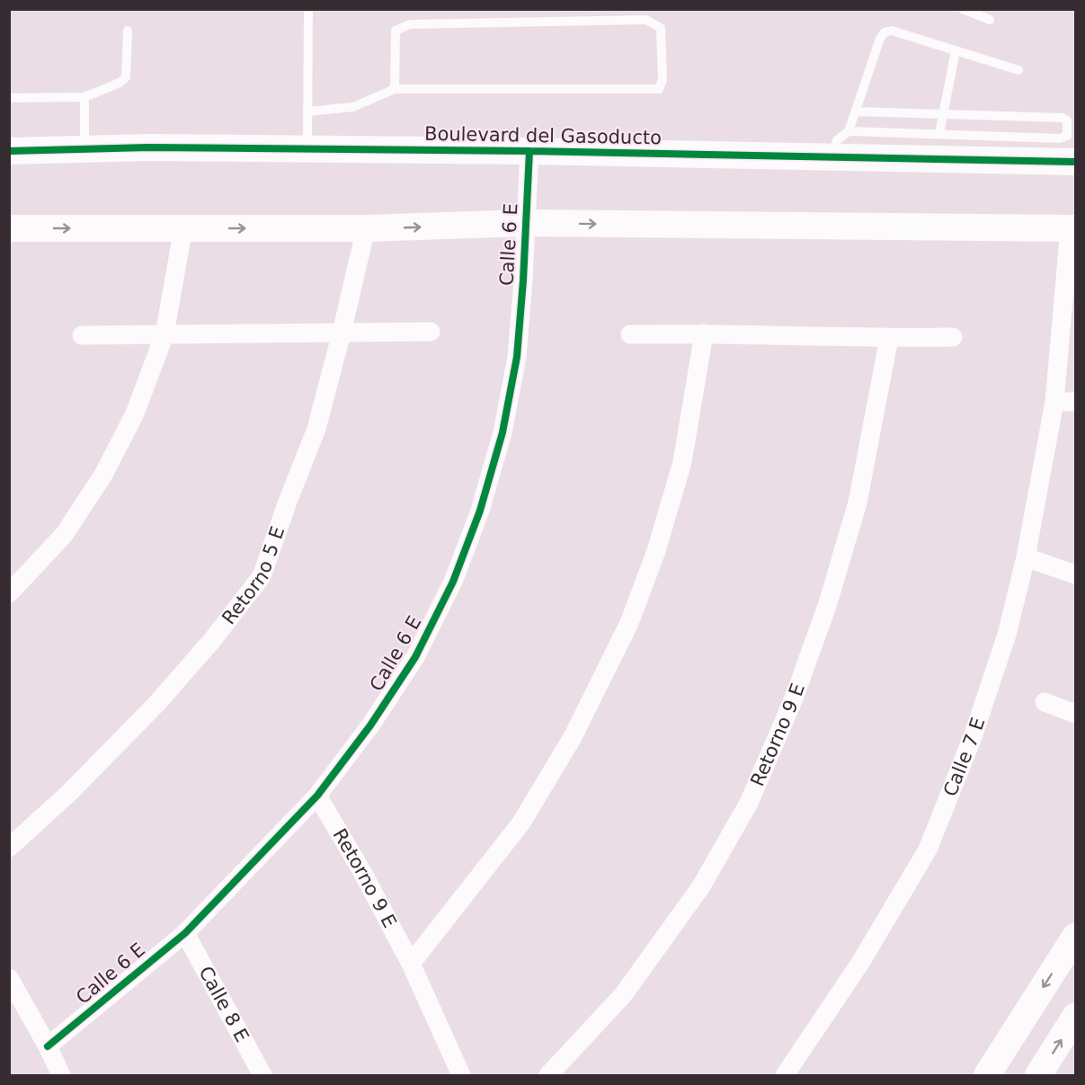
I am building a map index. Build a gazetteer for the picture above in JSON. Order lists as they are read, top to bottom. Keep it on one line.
{"streets":{"street":["Boulevard del Gasoducto","Calle 6 E","Retorno 5 E","Retorno 9 E","Calle 7 E","Calle 8 E"]},"crossings":[["Boulevard del Gasoducto","Calle 6 E"],["Calle 6 E","Retorno 9 E"],["Calle 6 E","Calle 8 E"]]}
